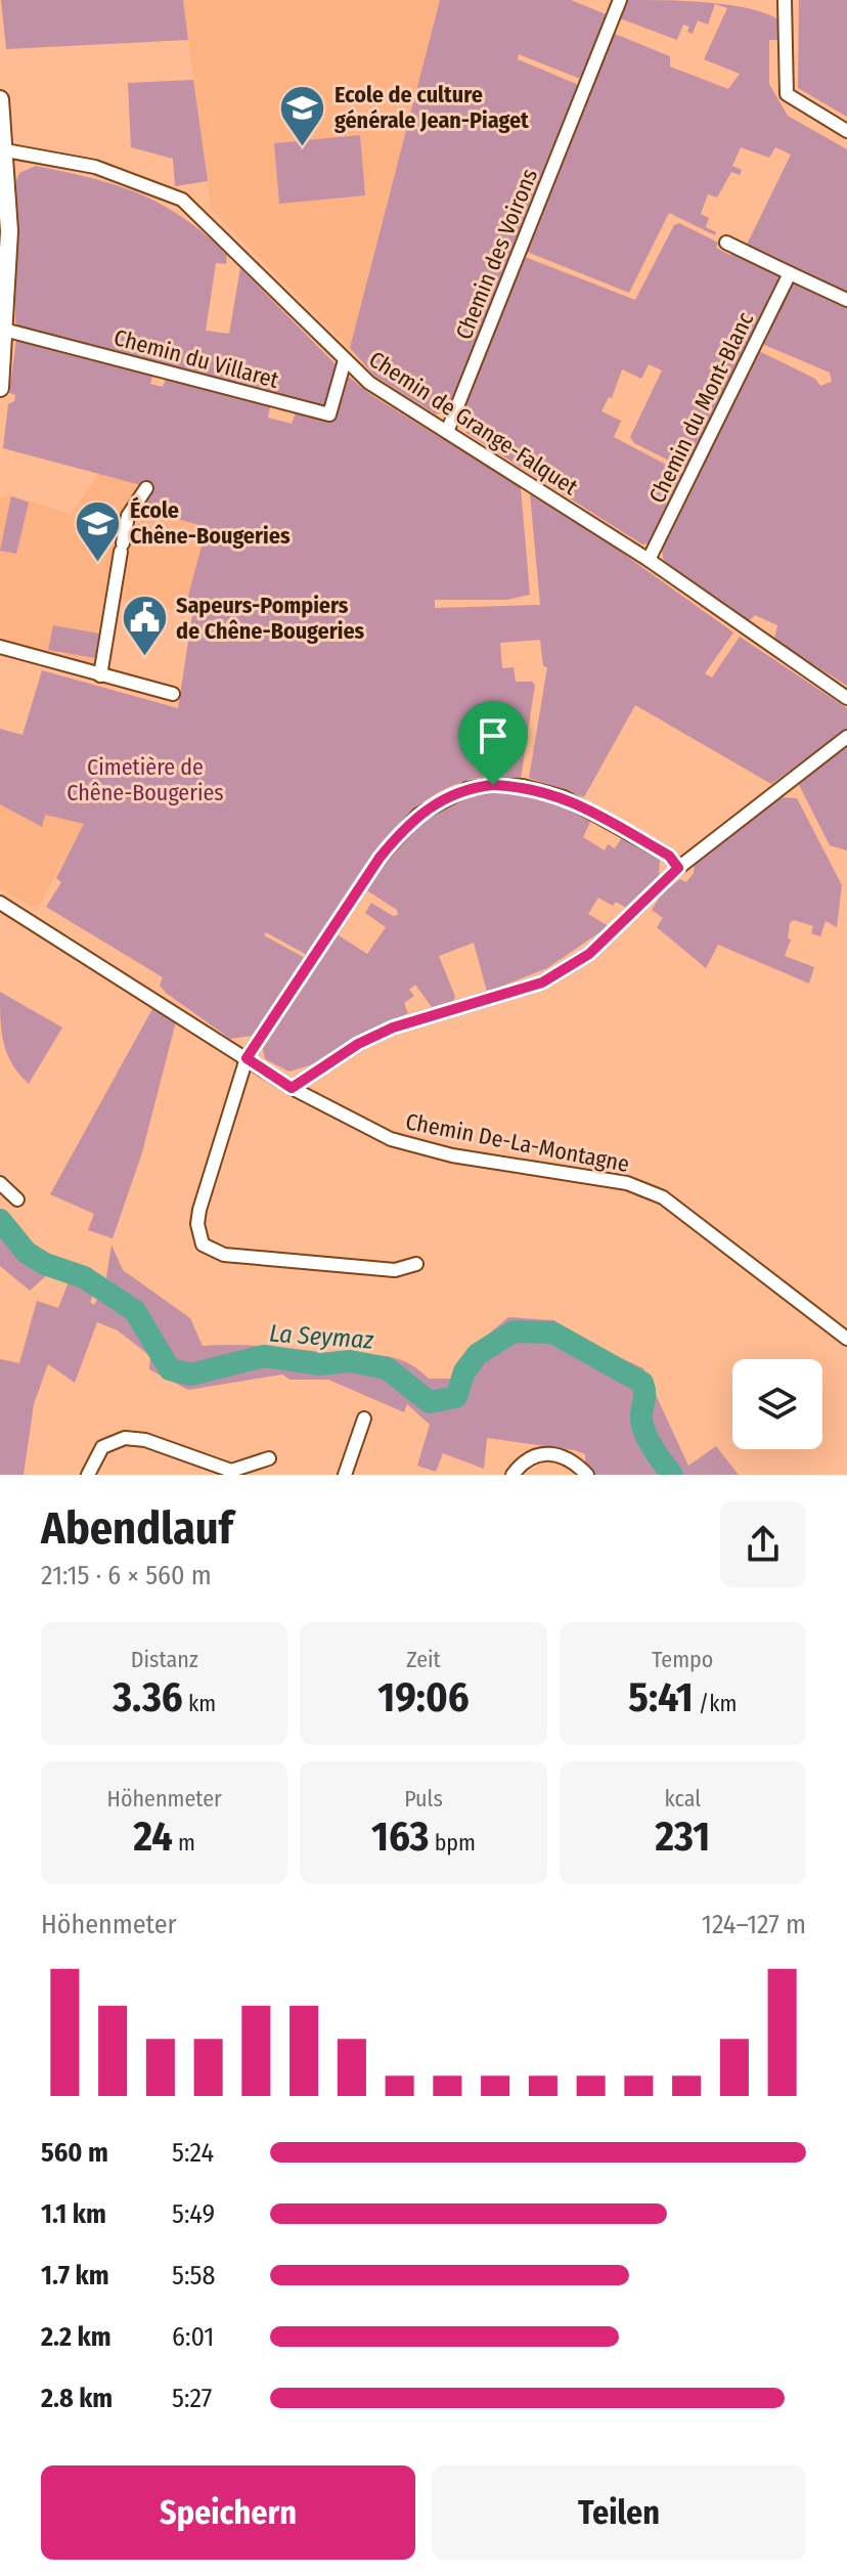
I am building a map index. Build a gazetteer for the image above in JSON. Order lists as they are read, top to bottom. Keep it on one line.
{"streets":{"street":["Chemin des Voirons","Chemin du Villaret","Chemin du Mont-Blanc","Chemin de Grange-Falquet","Chemin De-La-Montagne"]},"crossings":[["Chemin des Voirons","Chemin de Grange-Falquet"],["Chemin du Villaret","Chemin de Grange-Falquet"],["Chemin du Mont-Blanc","Chemin de Grange-Falquet"]],"water":["La Seymaz"],"parks":["Cimetière de Chêne-Bougeries"],"places":{"school or university":["Ecole de culture générale Jean-Piaget","École Chêne-Bougeries"],"public building":["Sapeurs-Pompiers de Chêne-Bougeries"]},"page":{"heading":["Abendlauf","21:15 · 6 × 560 m"],"stats":[["Distanz","3.36 km"],["Zeit","19:06"],["Tempo","5:41 /km"],["Höhenmeter","24 m"],["Puls","163 bpm"],["kcal","231"]],"chart":["Höhenmeter","124–127 m"],"list":[{"name":"560 m","note":"5:24"},{"name":"1.1 km","note":"5:49"},{"name":"1.7 km","note":"5:58"},{"name":"2.2 km","note":"6:01"},{"name":"2.8 km","note":"5:27"}],"buttons":["Speichern","Teilen"]}}
